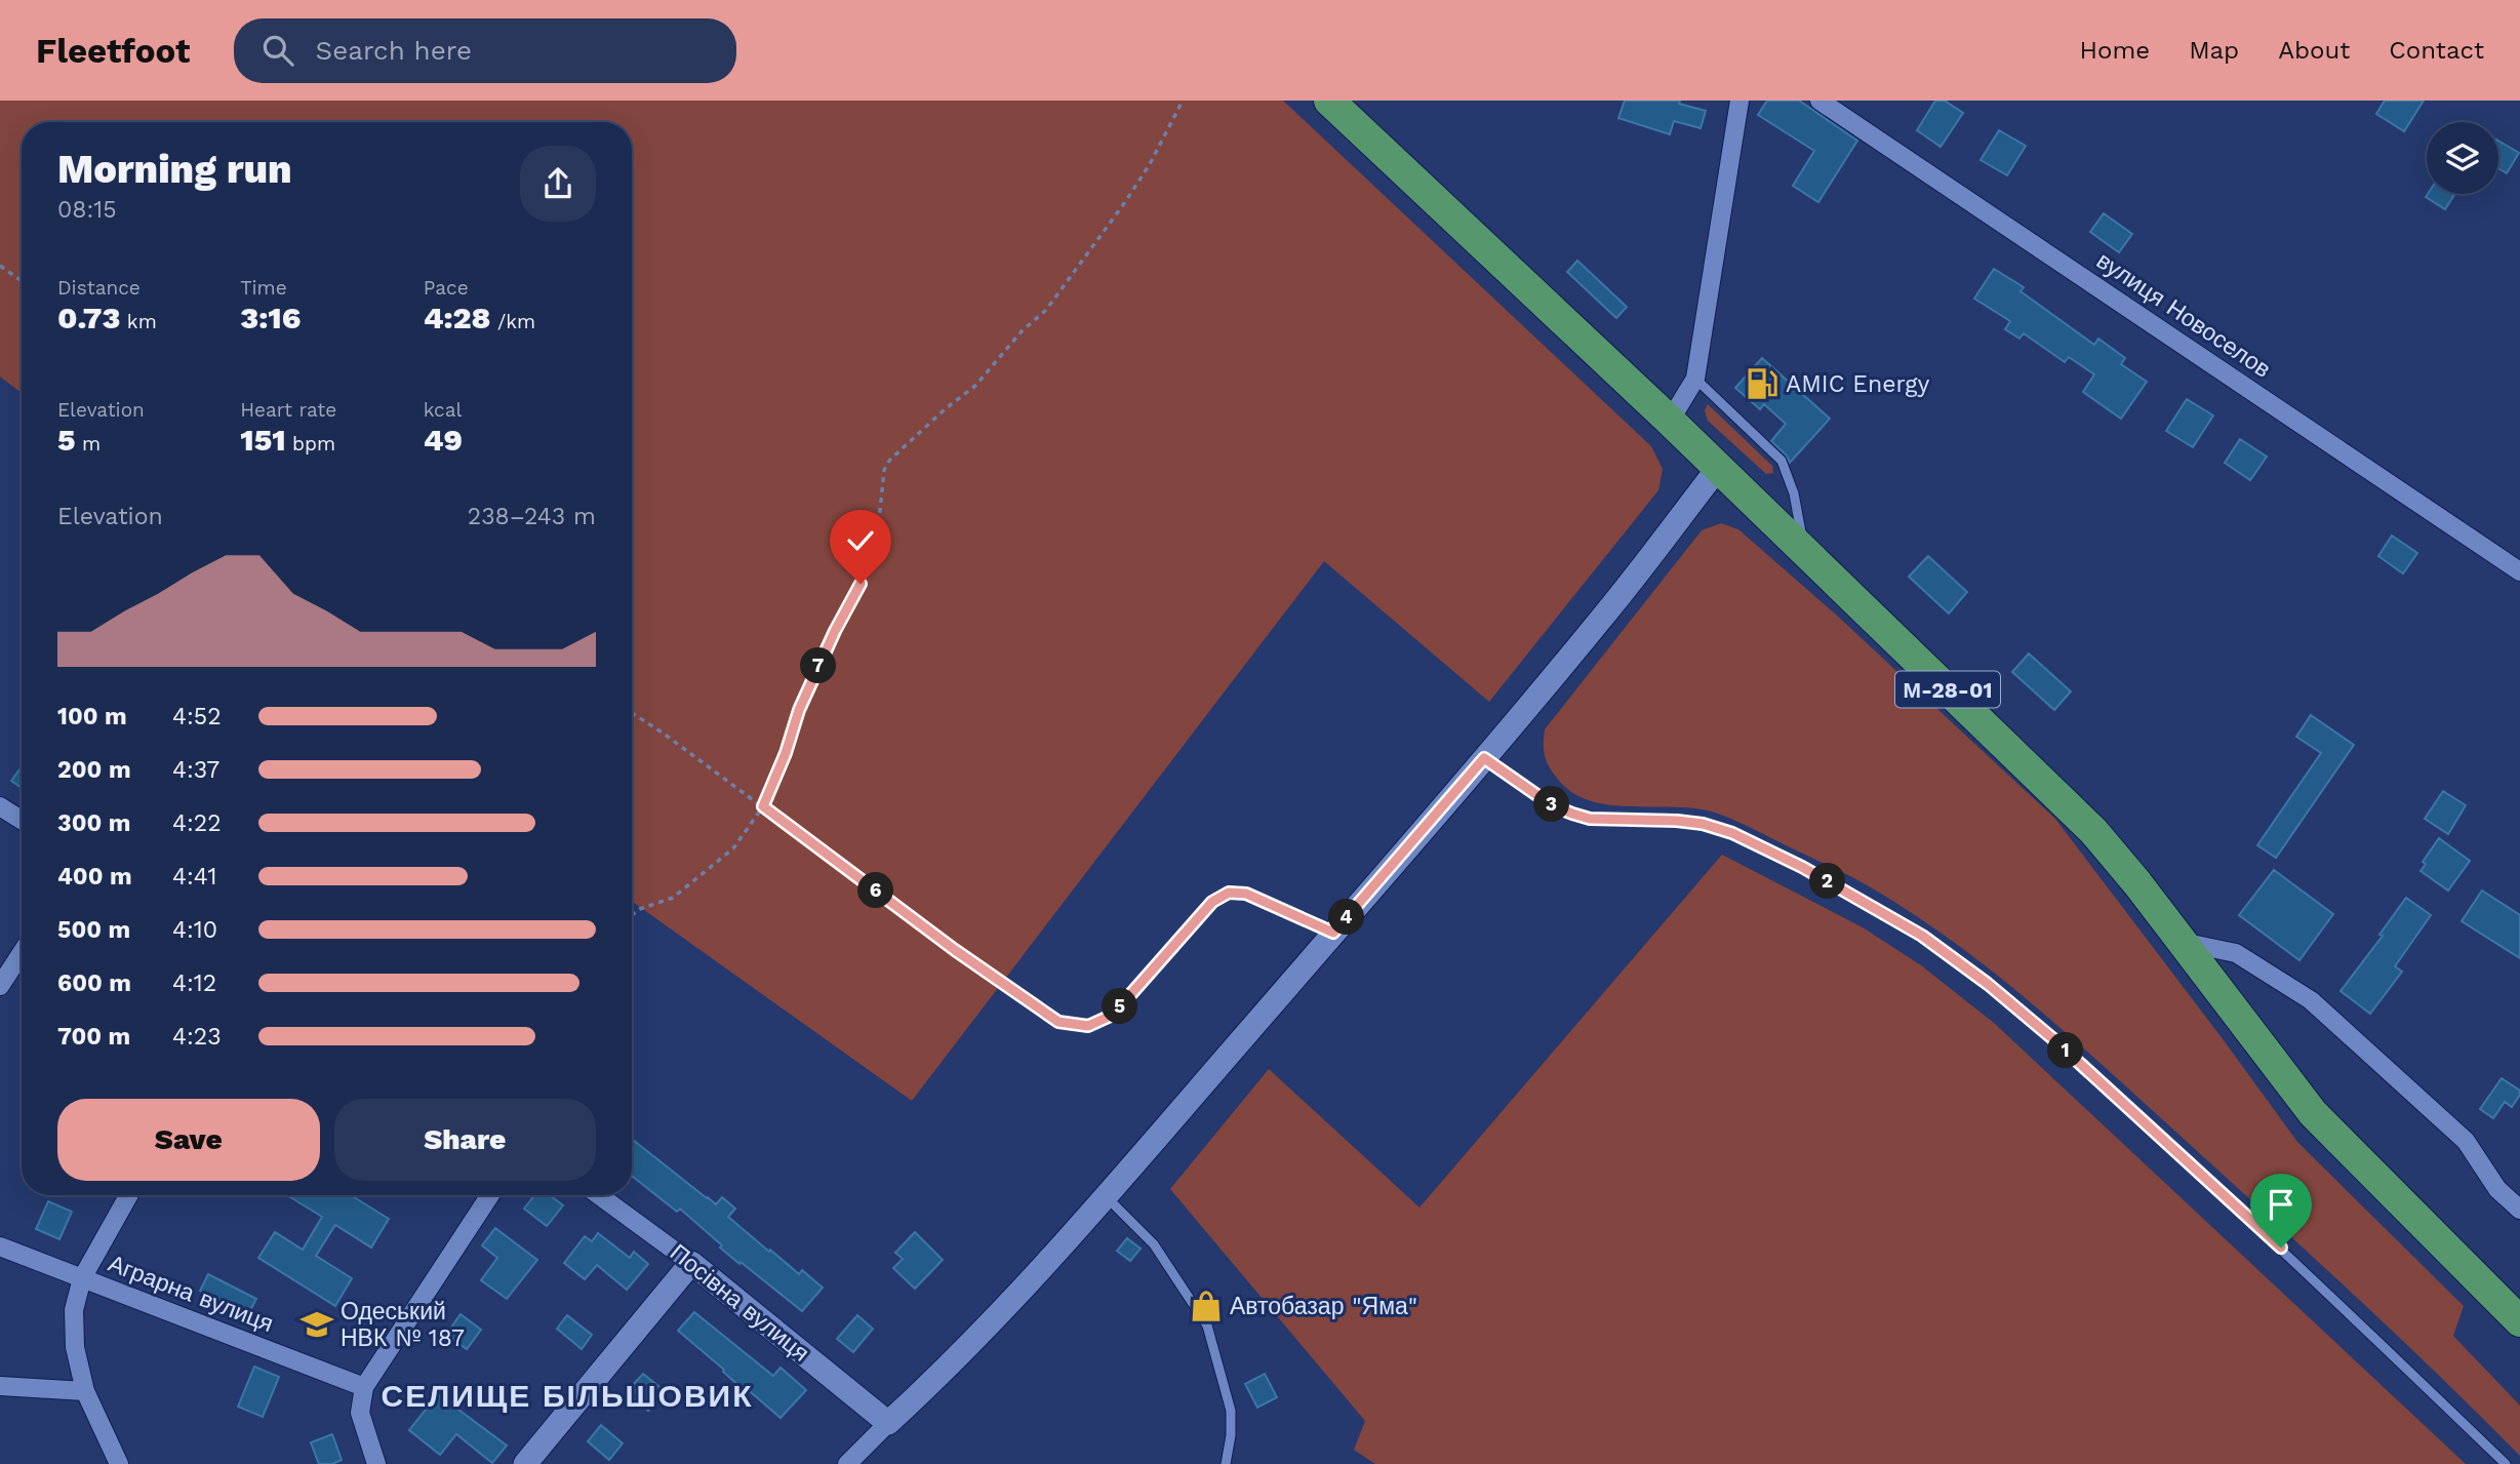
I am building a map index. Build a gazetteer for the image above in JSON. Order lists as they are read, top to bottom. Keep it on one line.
{"streets":{"highway":["М-28-01"],"street":["вулиця Новоселов","Аграрна вулиця","Посівна вулиця"]},"districts":["СЕЛИЩЕ БІЛЬШОВИК"],"places":{"fuel station":["AMIC Energy"],"shop":["Автобазар \"Яма\""],"school or university":["Одеський НВК № 187"]},"page":{"header":"Fleetfoot","search":"Search here","nav":["Home","Map","About","Contact"],"heading":["Morning run","08:15"],"stats":[["Distance","0.73 km"],["Time","3:16"],["Pace","4:28 /km"],["Elevation","5 m"],["Heart rate","151 bpm"],["kcal","49"]],"chart":["Elevation","238–243 m"],"pins":["7","3","2","6","4","5","1"],"list":[{"name":"100 m","note":"4:52"},{"name":"200 m","note":"4:37"},{"name":"300 m","note":"4:22"},{"name":"400 m","note":"4:41"},{"name":"500 m","note":"4:10"},{"name":"600 m","note":"4:12"},{"name":"700 m","note":"4:23"}],"buttons":["Save","Share"]}}
